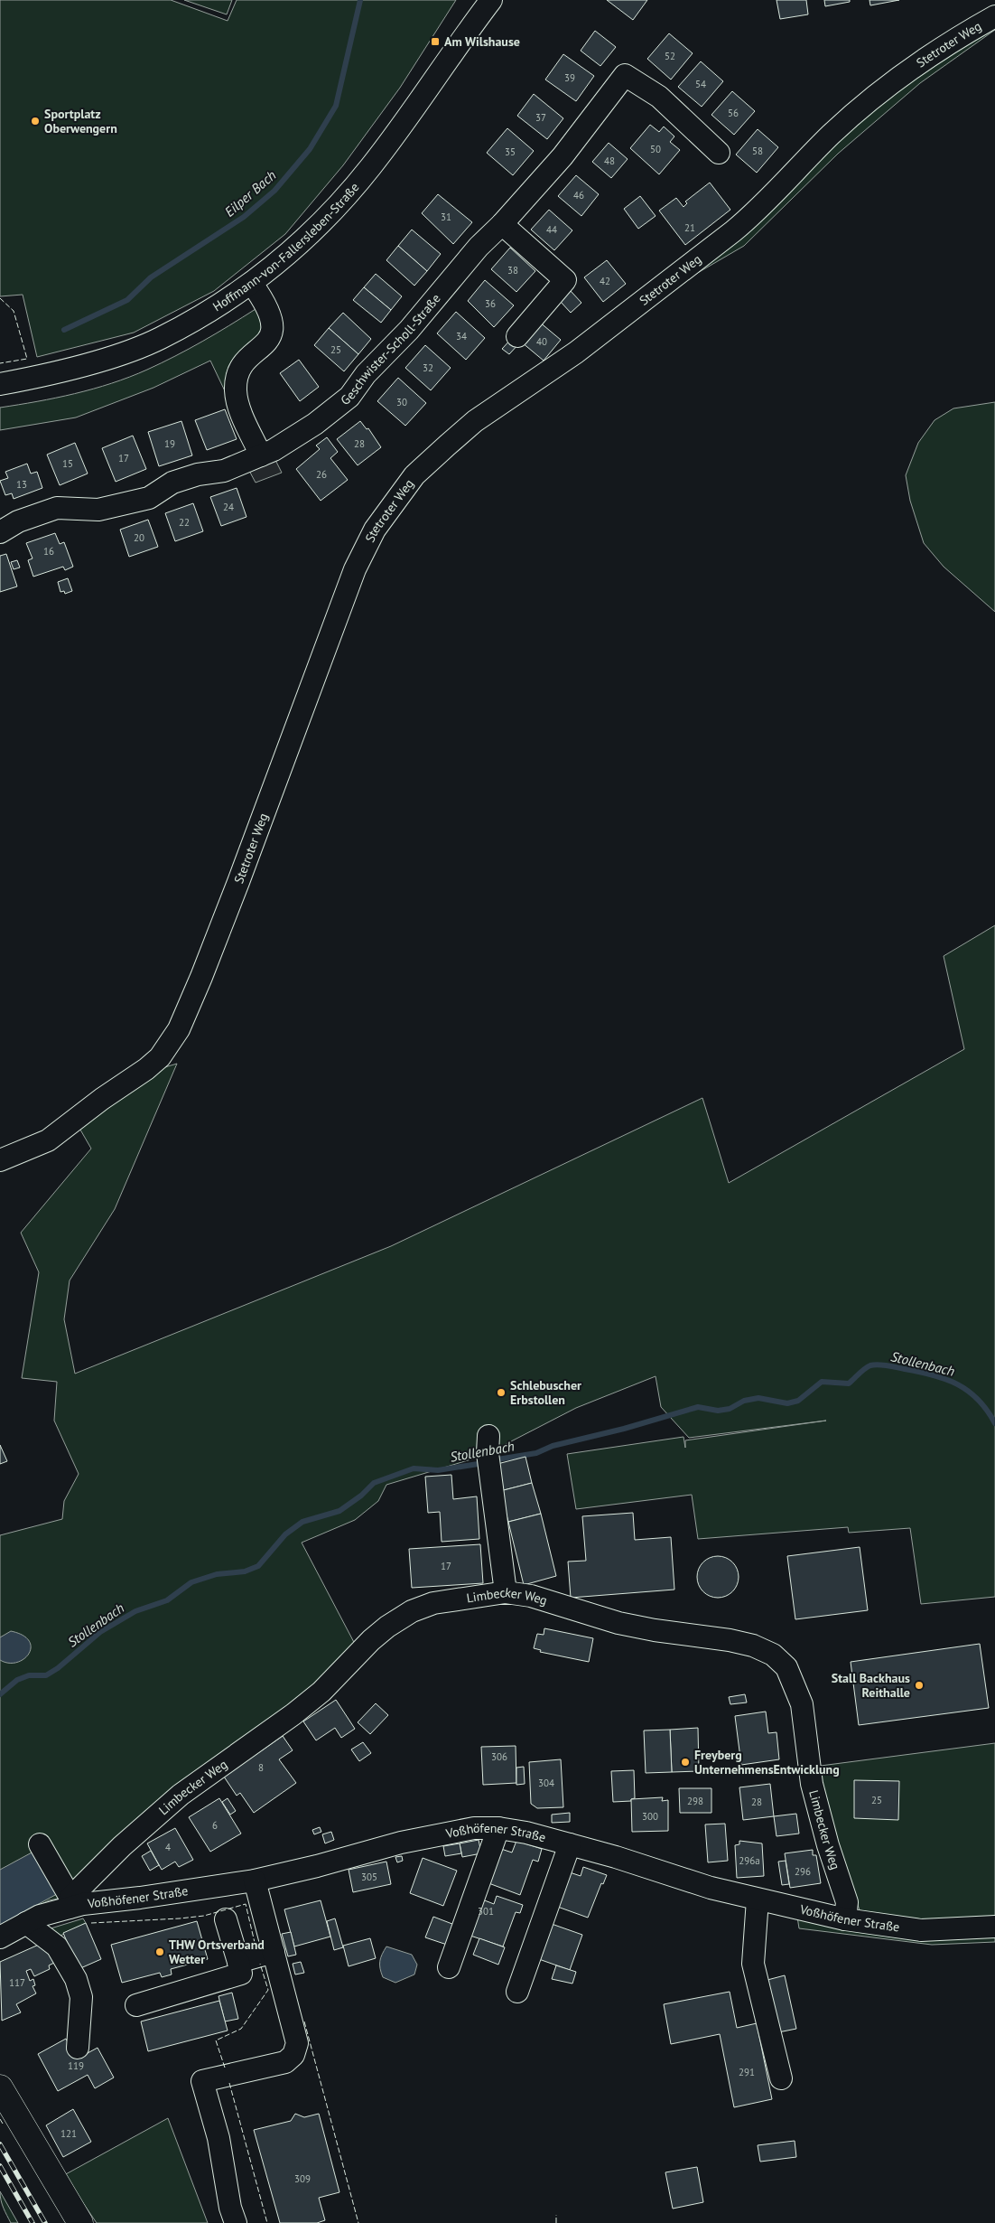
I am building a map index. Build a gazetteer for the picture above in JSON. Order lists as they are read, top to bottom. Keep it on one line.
{"streets":{"street":["Stetroter Weg","Hoffmann-von-Fallersleben-Straße","Geschwister-Scholl-Straße","Limbecker Weg","Voßhöfener Straße"]},"crossings":[["Limbecker Weg","Voßhöfener Straße"]],"water":["Eilper Bach","Stollenbach"],"places":{"transit":["Am Wilshause"],"other":["Sportplatz Oberwengern","Schlebuscher Erbstollen","Stall Backhaus Reithalle","Freyberg UnternehmensEntwicklung","THW Ortsverband Wetter"]},"house_numbers":["52","39","54","56","37","50","58","35","48","46","31","21","44","38","42","36","34","40","25","32","30","19","28","17","15","26","13","24","22","20","16","17","306","8","304","25","298","28","300","6","4","296a","296","305","301","117","119","291","121","309"]}
